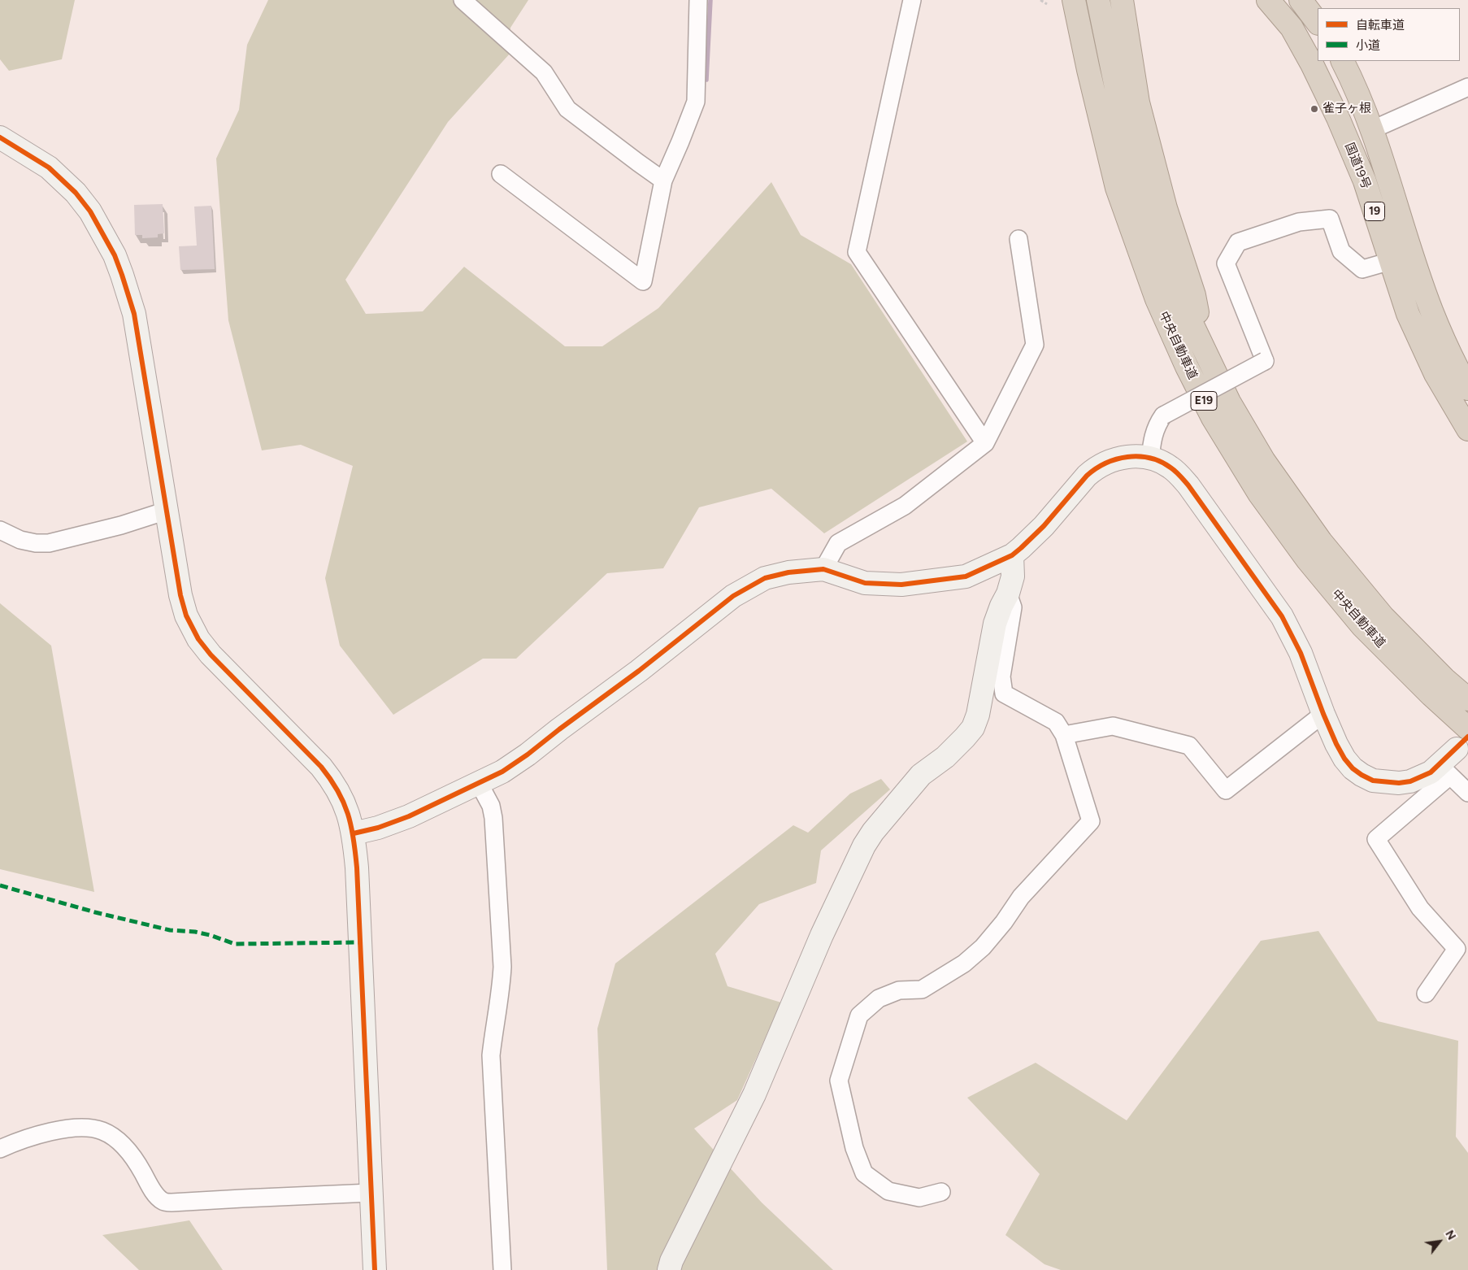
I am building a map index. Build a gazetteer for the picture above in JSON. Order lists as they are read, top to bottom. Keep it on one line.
{"streets":{"highway":["国道19号","19","中央自動車道","E19"]},"places":["雀子ヶ根"],"legend":["自転車道","小道"],"north":"top right"}
